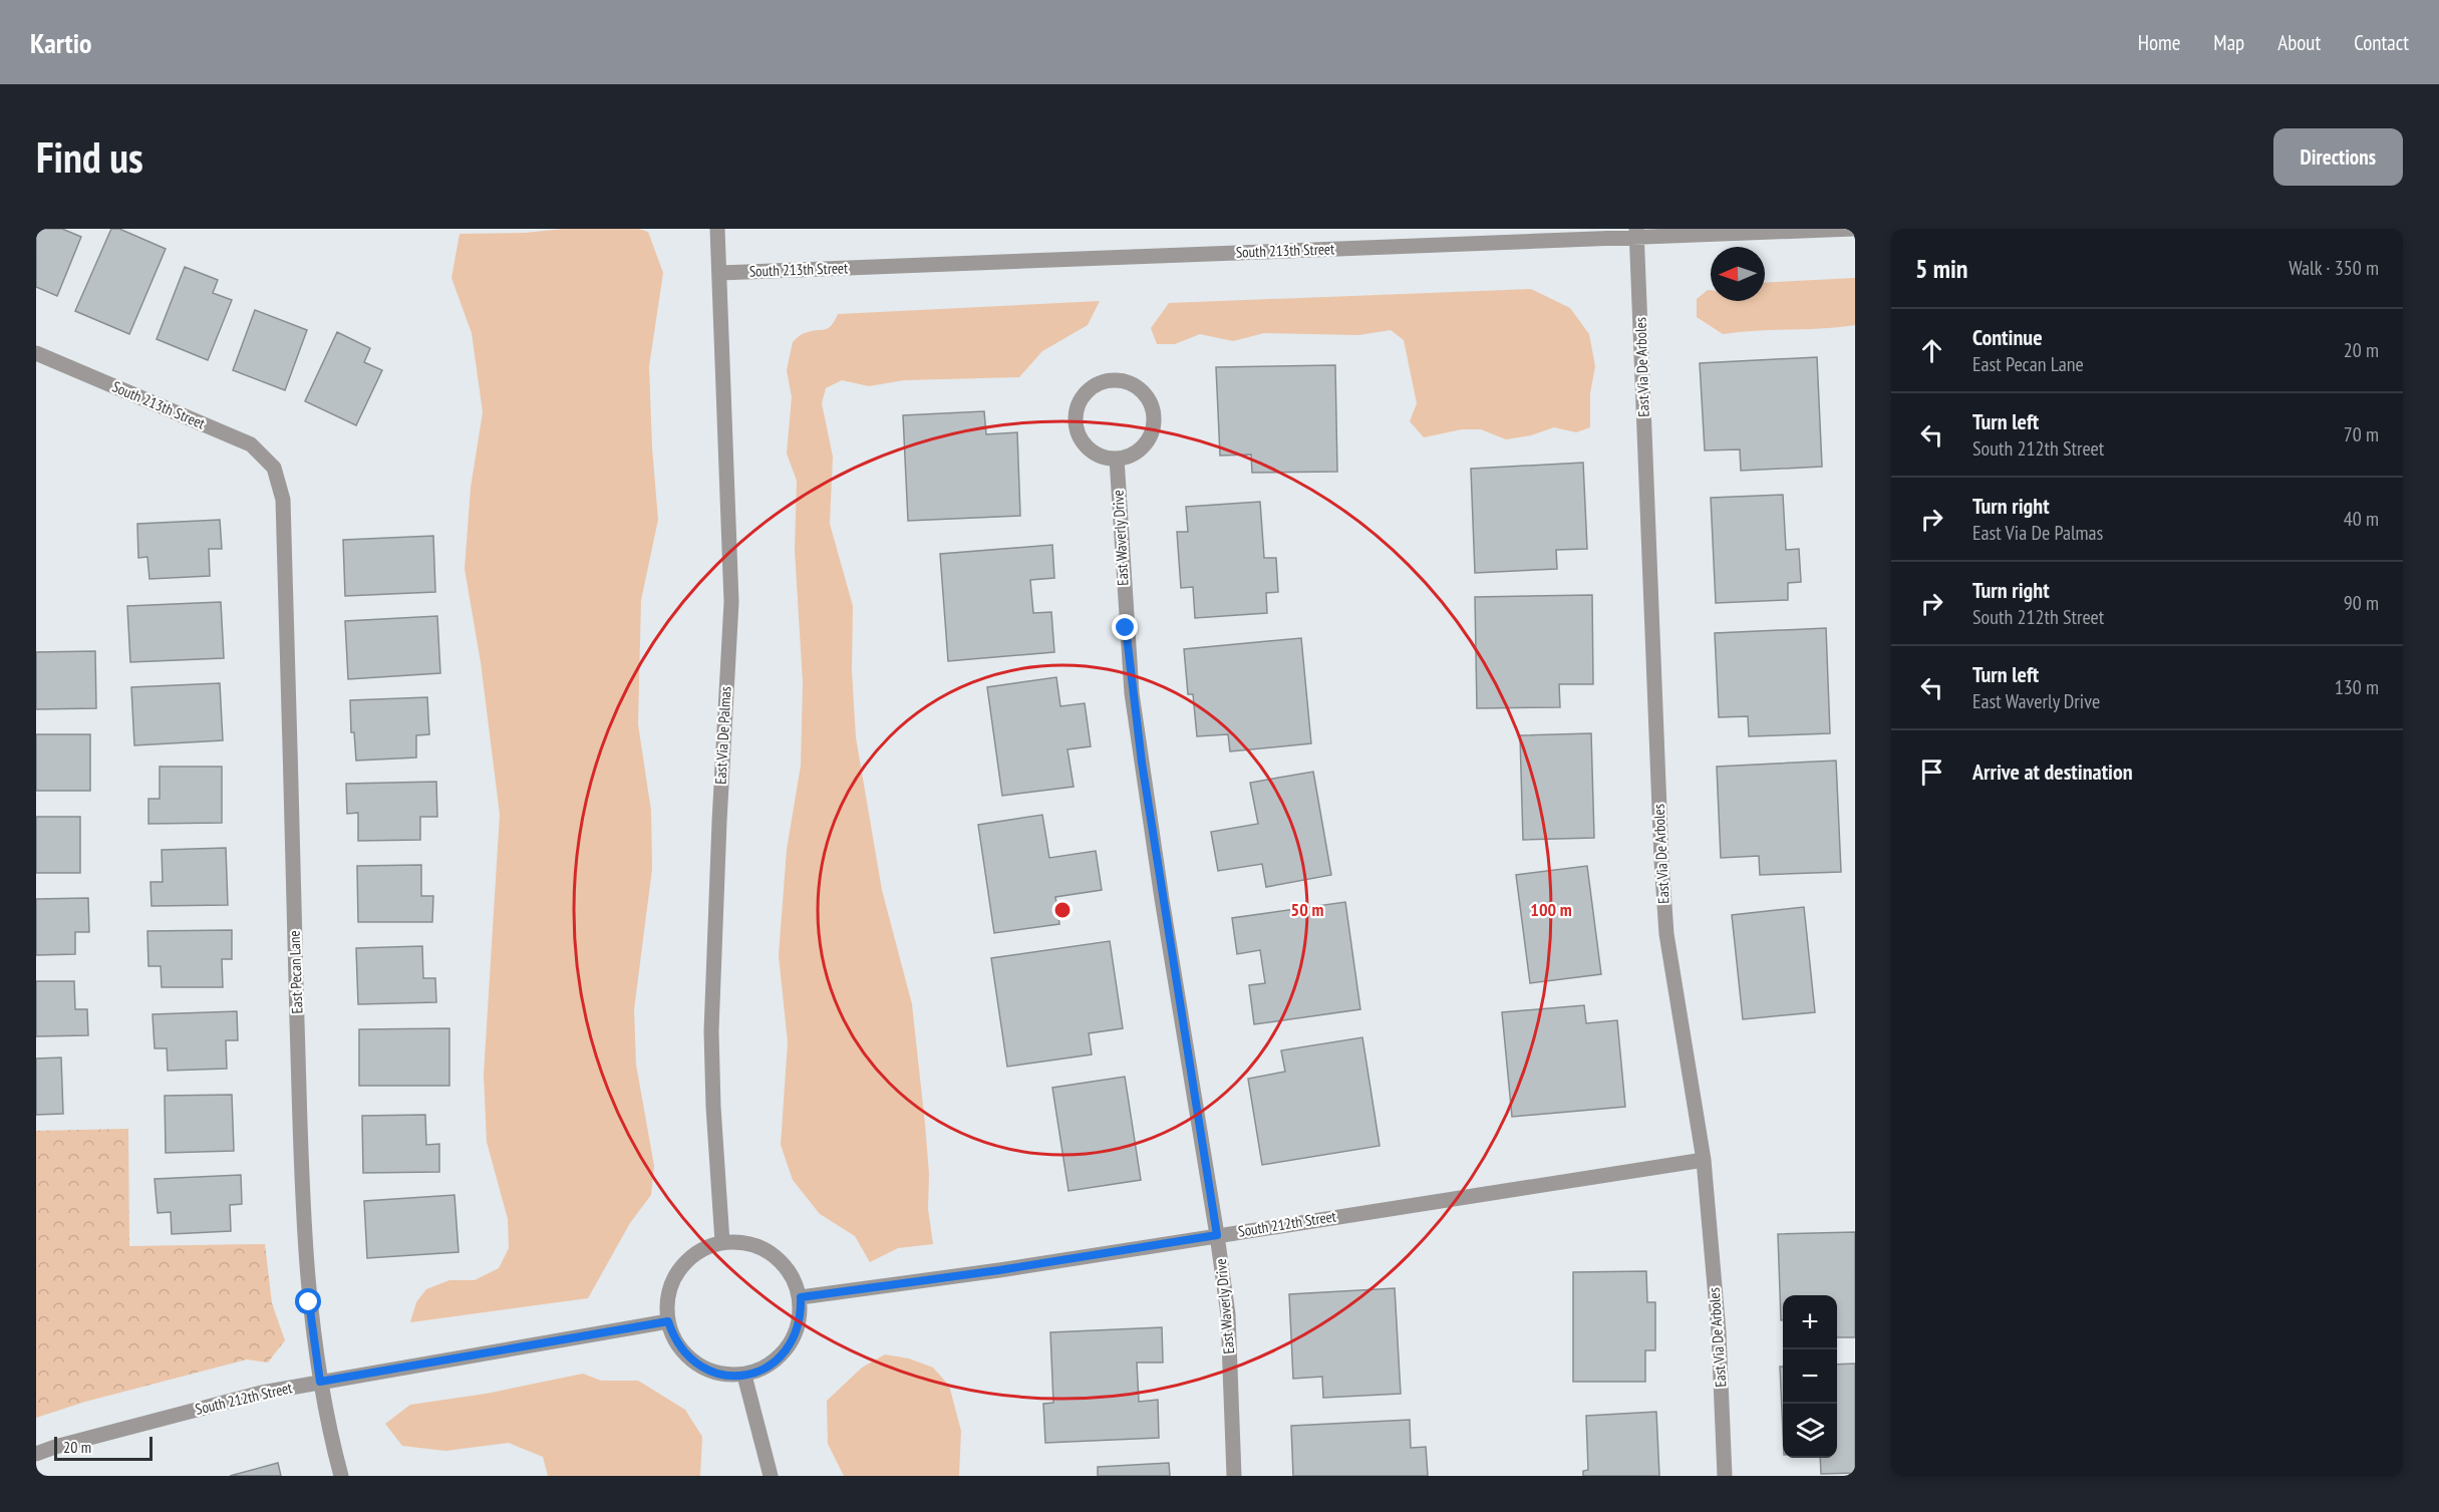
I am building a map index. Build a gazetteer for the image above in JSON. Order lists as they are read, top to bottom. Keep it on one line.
{"streets":{"street":["South 213th Street","East Via De Arboles","East Waverly Drive","East Via De Palmas","East Pecan Lane","South 212th Street"]},"crossings":[["South 213th Street","East Via De Arboles"],["South 213th Street","East Via De Palmas"],["South 213th Street","East Pecan Lane"],["East Via De Arboles","South 212th Street"],["East Waverly Drive","South 212th Street"],["East Via De Palmas","South 212th Street"],["East Pecan Lane","South 212th Street"]],"scale_bar":"20 m","north":"left","page":{"header":"Kartio","nav":["Home","Map","About","Contact"],"buttons":"Directions","title":"Find us","heading":["5 min","Walk · 350 m"],"list":[["Continue","East Pecan Lane","20 m"],["Turn left","South 212th Street","70 m"],["Turn right","East Via De Palmas","40 m"],["Turn right","South 212th Street","90 m"],["Turn left","East Waverly Drive","130 m"],"Arrive at destination"],"map_buttons":["+","−"],"scale":"20 m"},"rings":["50 m","100 m"]}
